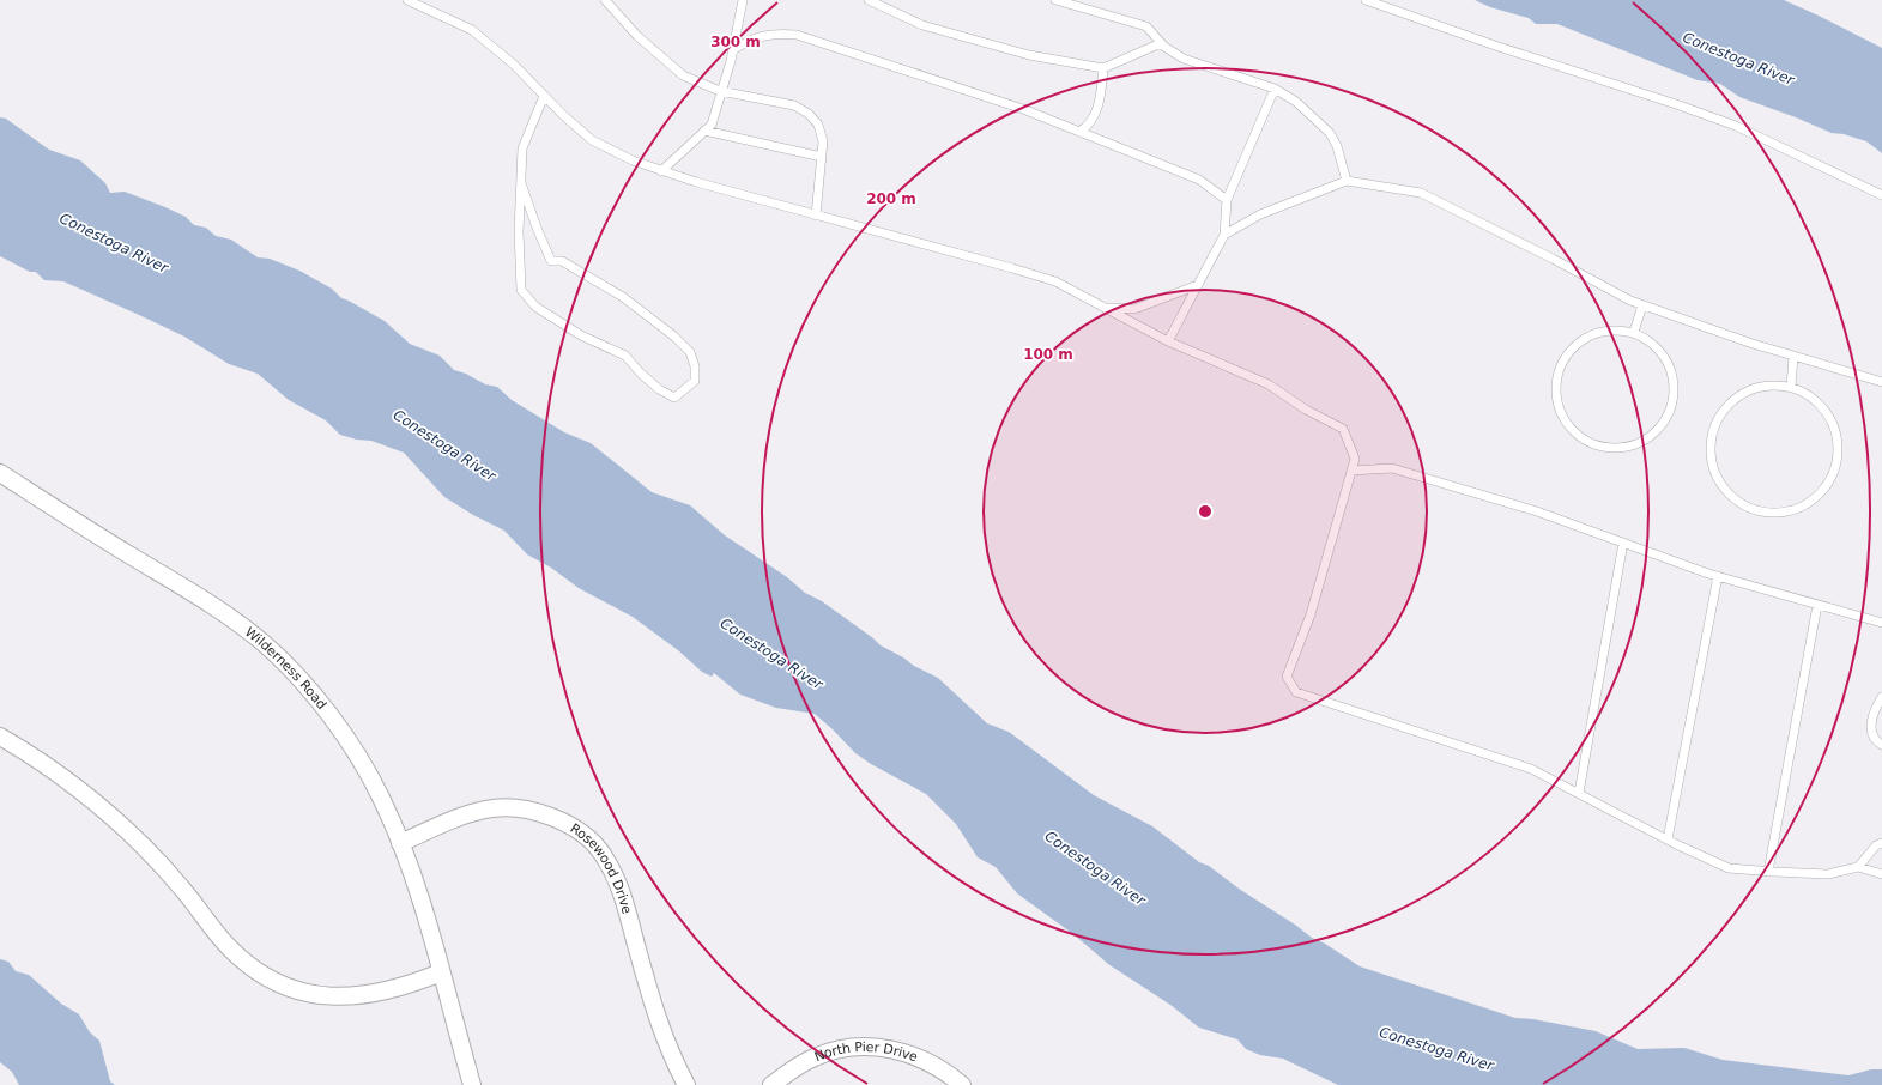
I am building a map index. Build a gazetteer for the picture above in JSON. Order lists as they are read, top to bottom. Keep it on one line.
{"streets":{"street":["Wilderness Road","Rosewood Drive","North Pier Drive"]},"crossings":[["Wilderness Road","Rosewood Drive"]],"water":["Conestoga River"],"rings":["300 m","200 m","100 m"]}
